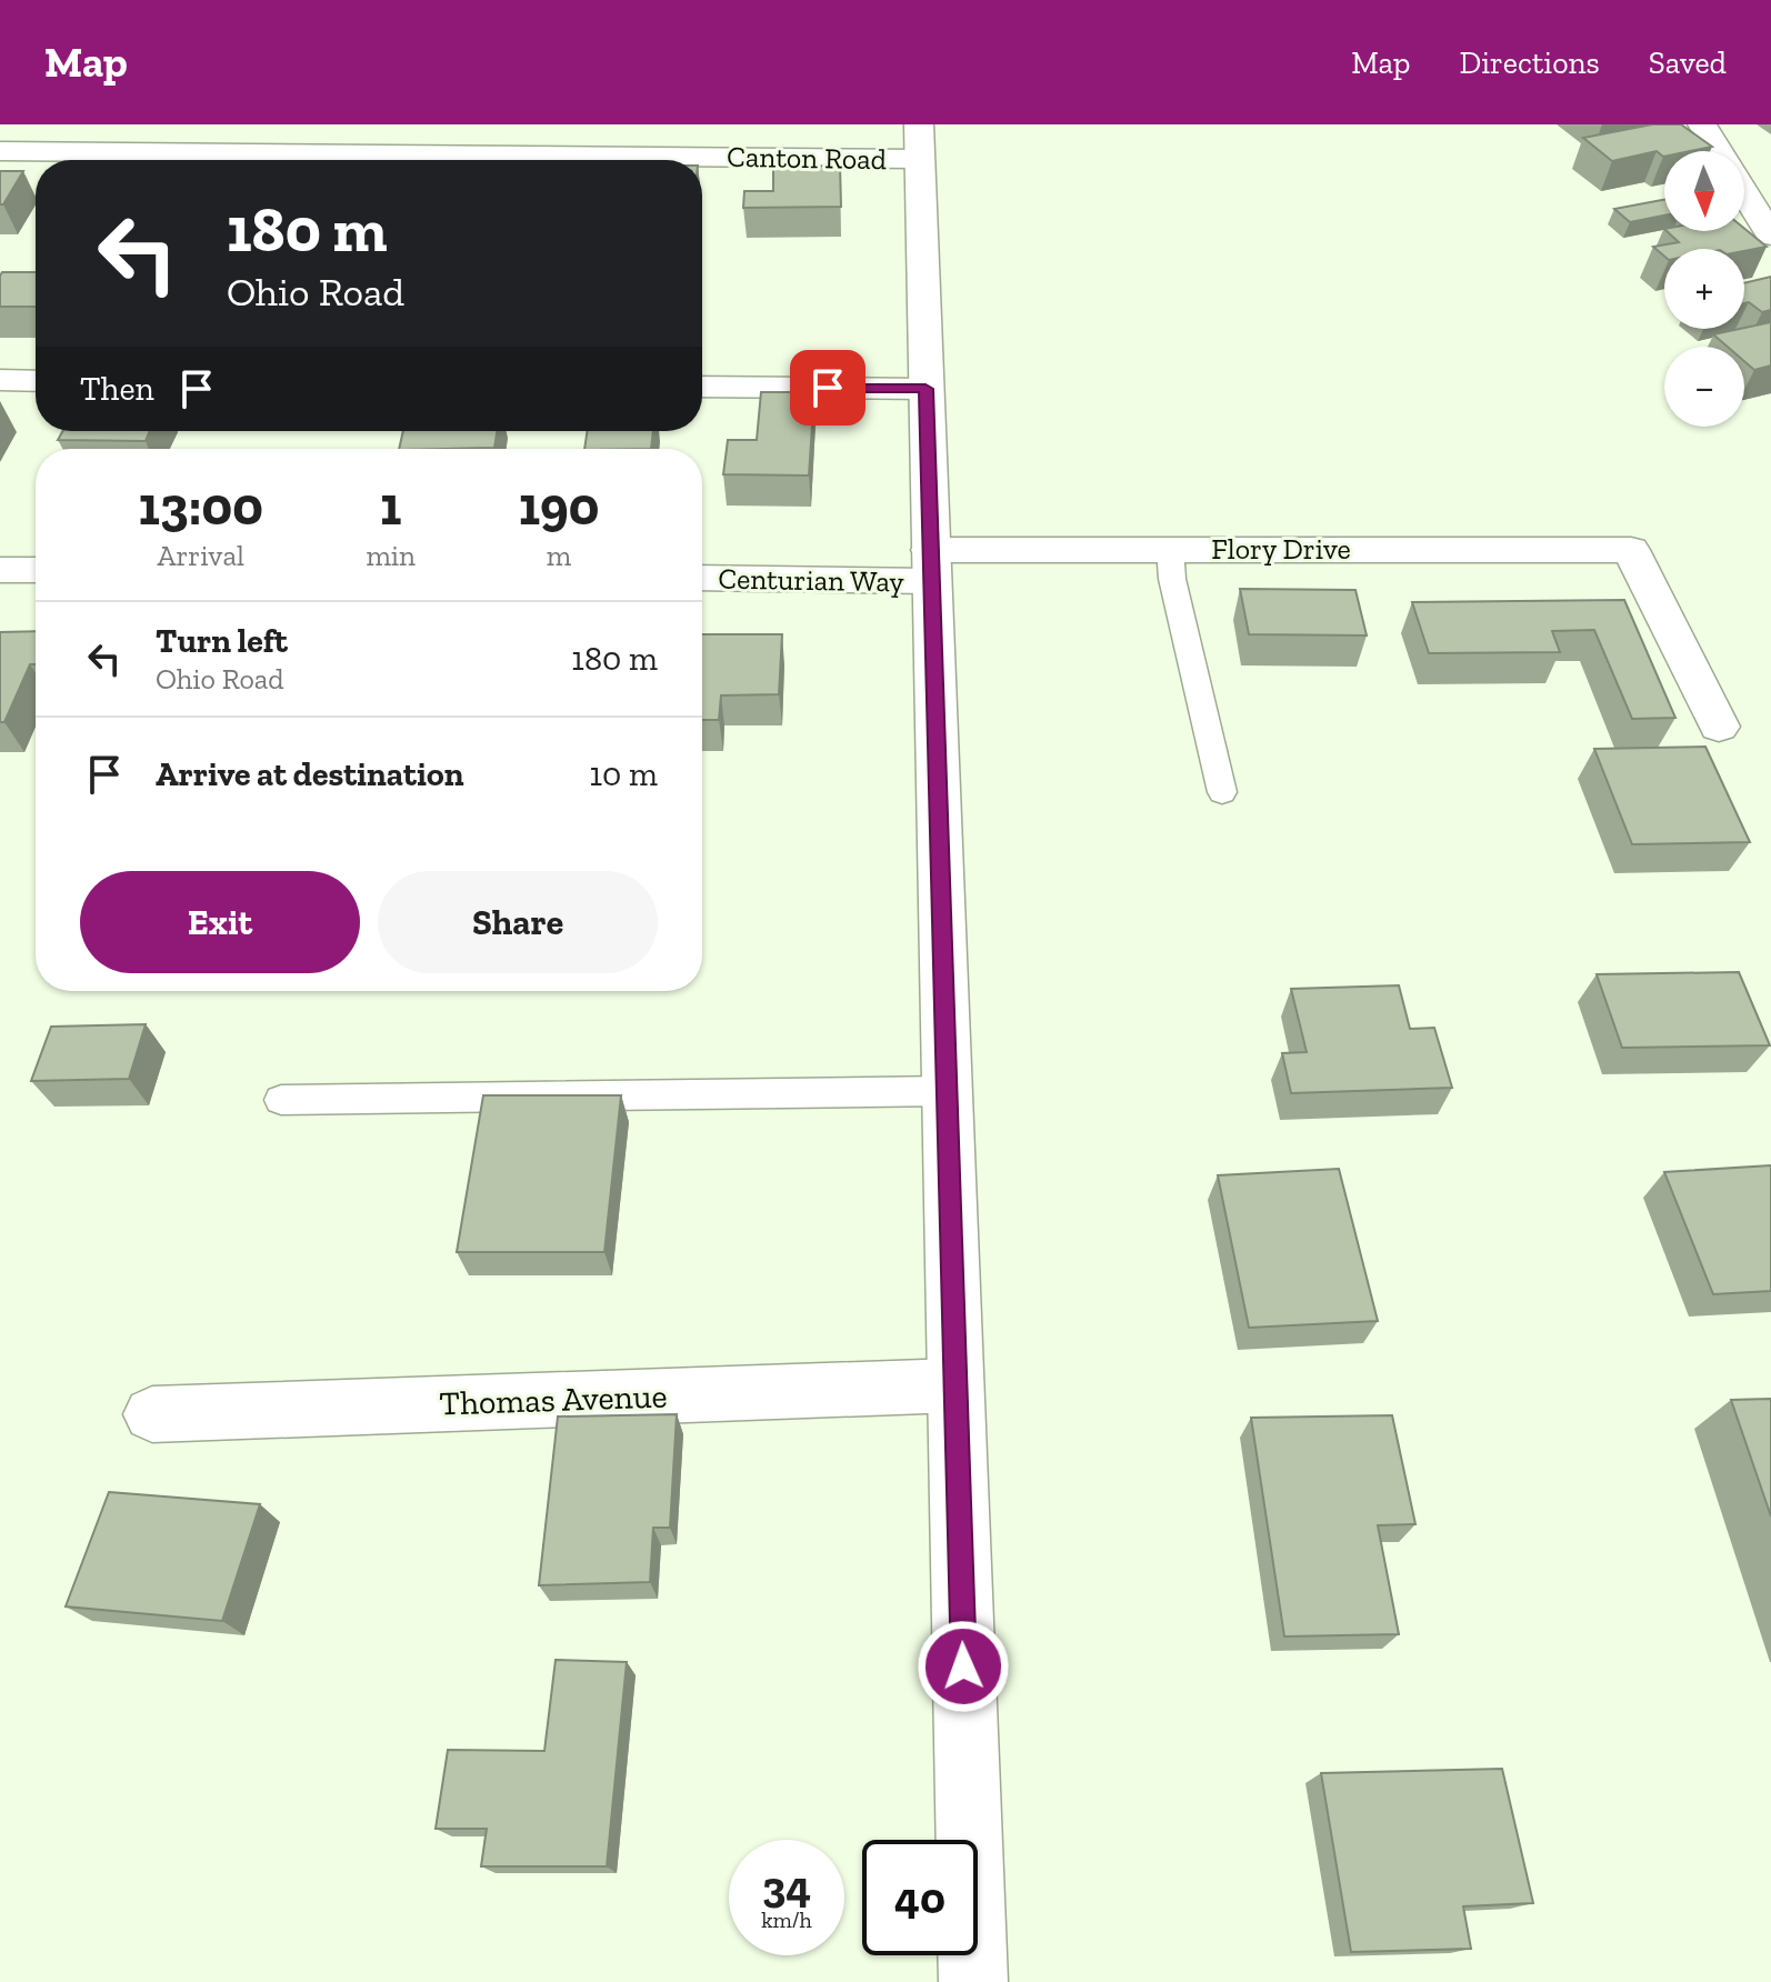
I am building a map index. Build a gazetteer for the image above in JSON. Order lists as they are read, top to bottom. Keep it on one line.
{"streets":{"street":["Canton Road","Flory Drive","Centurian Way","Thomas Avenue"]},"crossings":[["Flory Drive","Centurian Way"]],"north":"bottom","page":{"header":"Map","nav":["Map","Directions","Saved"],"map_buttons":["+","−"],"turn":["180 m","Ohio Road"],"then":"Then","eta":["13:00","Arrival","1","min","190","m"],"list":[{"name":"Turn left","note":"Ohio Road","value":"180 m"},{"name":"Arrive at destination","value":"10 m"}],"buttons":["Exit","Share"],"speed":"34 km/h","limit":"40"}}
